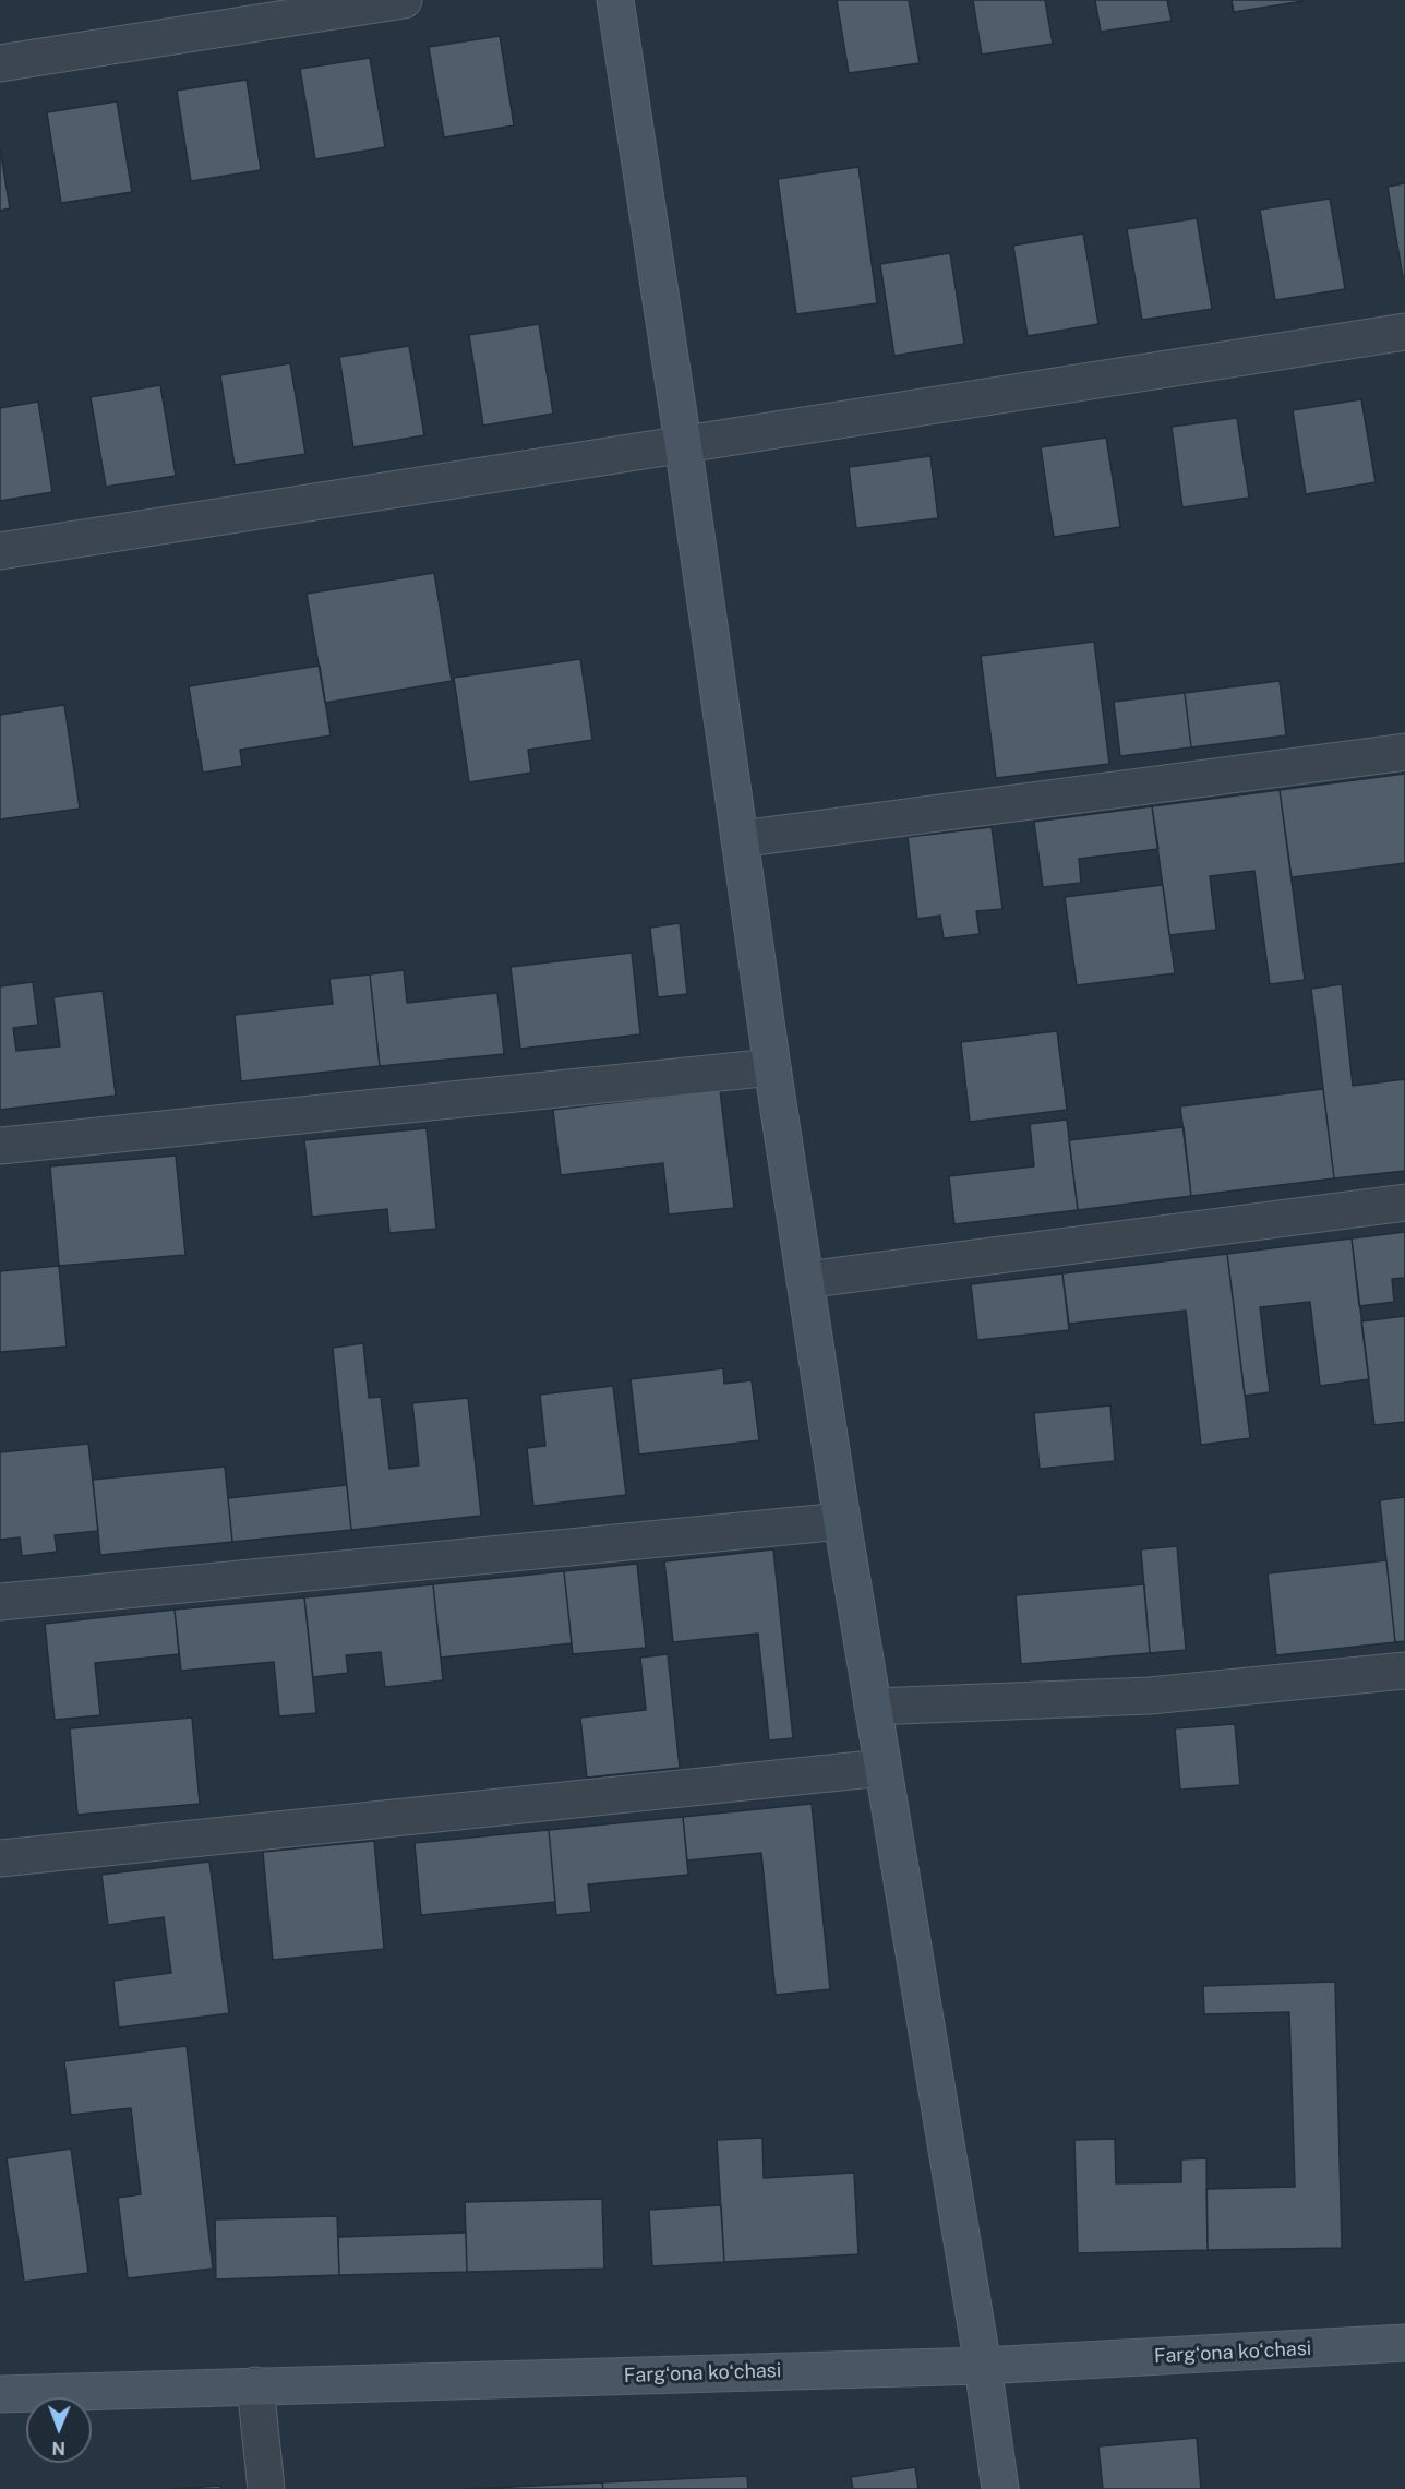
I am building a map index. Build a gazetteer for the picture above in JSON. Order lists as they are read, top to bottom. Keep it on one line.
{"streets":{"street":["Fargʻona koʻchasi"]},"north":"bottom"}
